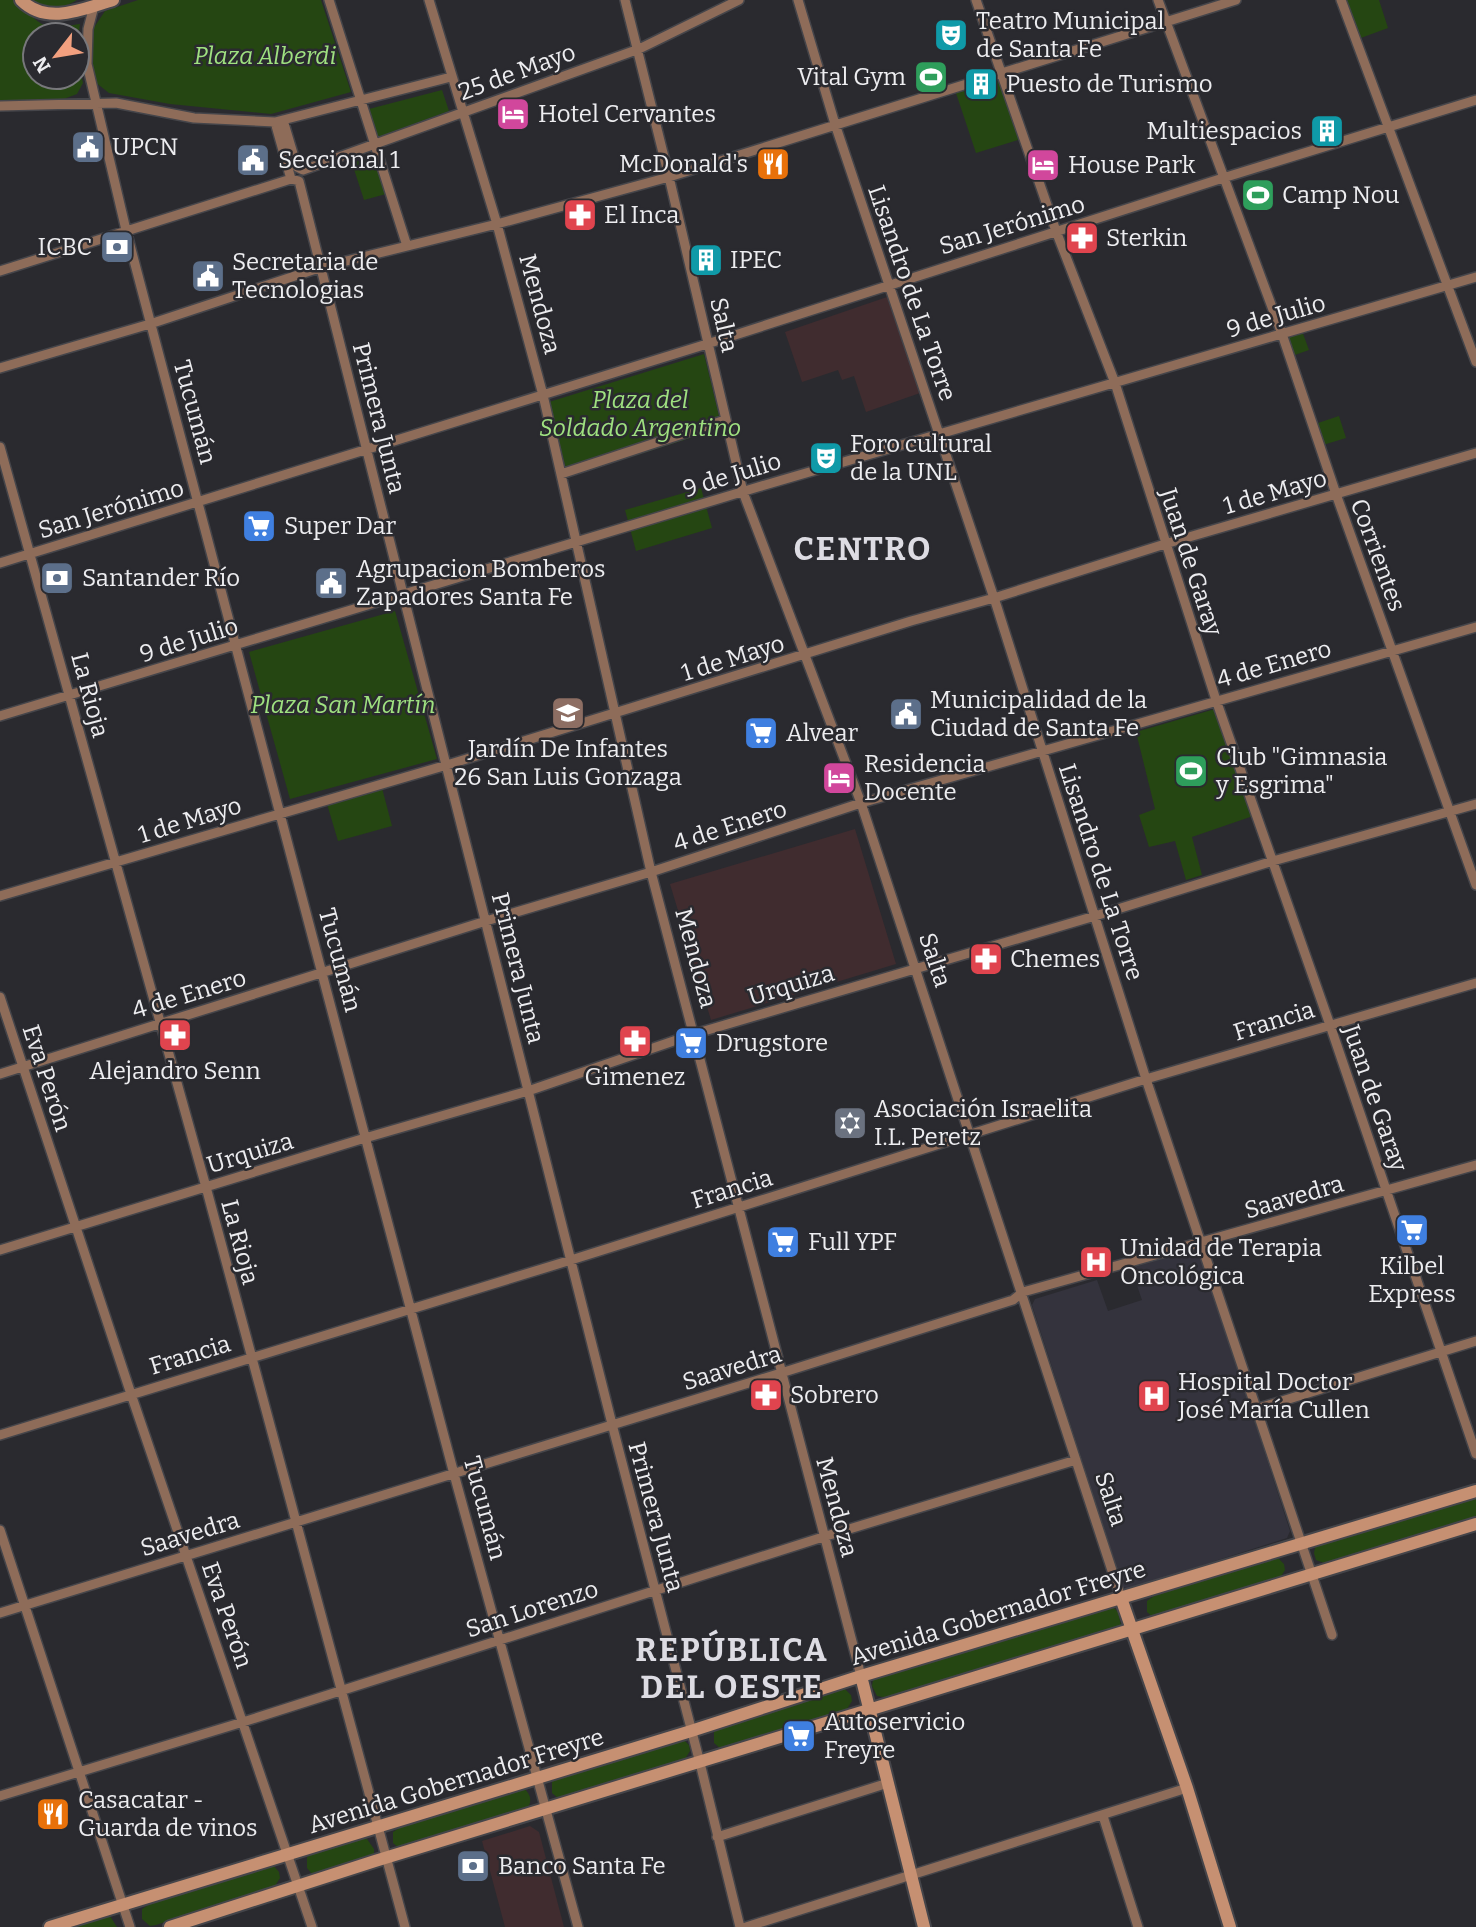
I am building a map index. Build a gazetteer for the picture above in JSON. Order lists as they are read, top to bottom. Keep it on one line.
{"streets":{"main road":["Mendoza","Salta","Avenida Gobernador Freyre"],"street":["25 de Mayo","San Jerónimo","Lisandro de La Torre","9 de Julio","Tucumán","Primera Junta","1 de Mayo","Corrientes","Juan de Garay","4 de Enero","La Rioja","Urquiza","Francia","Eva Perón","Saavedra","San Lorenzo"]},"crossings":[["25 de Mayo","Mendoza"],["25 de Mayo","Salta"],["25 de Mayo","Primera Junta"],["San Jerónimo","Lisandro de La Torre"],["San Jerónimo","Mendoza"],["San Jerónimo","Salta"],["San Jerónimo","Tucumán"],["San Jerónimo","Primera Junta"],["San Jerónimo","Corrientes"],["San Jerónimo","Juan de Garay"],["San Jerónimo","La Rioja"],["Lisandro de La Torre","9 de Julio"],["Lisandro de La Torre","1 de Mayo"],["Lisandro de La Torre","4 de Enero"],["Lisandro de La Torre","Urquiza"],["Lisandro de La Torre","Francia"],["Lisandro de La Torre","Saavedra"],["Lisandro de La Torre","Avenida Gobernador Freyre"],["Mendoza","9 de Julio"],["Mendoza","1 de Mayo"],["Mendoza","4 de Enero"],["Mendoza","Urquiza"],["Mendoza","Francia"],["Mendoza","Saavedra"],["Mendoza","San Lorenzo"],["Mendoza","Avenida Gobernador Freyre"],["9 de Julio","Salta"],["9 de Julio","Tucumán"],["9 de Julio","Primera Junta"],["9 de Julio","Corrientes"],["9 de Julio","Juan de Garay"],["9 de Julio","La Rioja"],["Salta","1 de Mayo"],["Salta","4 de Enero"],["Salta","Urquiza"],["Salta","Francia"],["Salta","Saavedra"],["Salta","San Lorenzo"],["Salta","Avenida Gobernador Freyre"],["Tucumán","1 de Mayo"],["Tucumán","4 de Enero"],["Tucumán","Urquiza"],["Tucumán","Francia"],["Tucumán","Saavedra"],["Tucumán","San Lorenzo"],["Tucumán","Avenida Gobernador Freyre"],["Primera Junta","1 de Mayo"],["Primera Junta","4 de Enero"],["Primera Junta","Urquiza"],["Primera Junta","Francia"],["Primera Junta","Saavedra"],["Primera Junta","San Lorenzo"],["Primera Junta","Avenida Gobernador Freyre"],["1 de Mayo","Corrientes"],["1 de Mayo","Juan de Garay"],["1 de Mayo","La Rioja"],["Corrientes","4 de Enero"],["Corrientes","Urquiza"],["Juan de Garay","4 de Enero"],["Juan de Garay","Urquiza"],["Juan de Garay","Francia"],["Juan de Garay","Saavedra"],["4 de Enero","La Rioja"],["4 de Enero","Eva Perón"],["La Rioja","Urquiza"],["La Rioja","Francia"],["La Rioja","Saavedra"],["La Rioja","San Lorenzo"],["La Rioja","Avenida Gobernador Freyre"],["Urquiza","Eva Perón"],["Francia","Eva Perón"],["Eva Perón","Saavedra"],["Eva Perón","San Lorenzo"],["Eva Perón","Avenida Gobernador Freyre"]],"districts":["CENTRO","REPÚBLICA DEL OESTE"],"parks":["Plaza Alberdi","Plaza del Soldado Argentino","Plaza San Martín"],"places":{"theatre":["Teatro Municipal de Santa Fe","Foro cultural de la UNL"],"sports":["Vital Gym","Camp Nou","Club \"Gimnasia y Esgrima\""],"building":["Puesto de Turismo","Multiespacios","IPEC"],"hotel":["Hotel Cervantes","House Park","Residencia Docente"],"public building":["UPCN","Seccional 1","Secretaria de Tecnologias","Agrupacion Bomberos Zapadores Santa Fe","Municipalidad de la Ciudad de Santa Fe"],"restaurant":["McDonald's","Casacatar - Guarda de vinos"],"pharmacy":["El Inca","Sterkin","Chemes","Alejandro Senn","Gimenez","Sobrero"],"bank":["ICBC","Santander Río","Banco Santa Fe"],"supermarket":["Super Dar","Alvear","Drugstore","Kilbel Express","Full YPF","Autoservicio Freyre"],"school or university":["Jardín De Infantes 26 San Luis Gonzaga"],"synagogue":["Asociación Israelita I.L. Peretz"],"hospital":["Unidad de Terapia Oncológica","Hospital Doctor José María Cullen"]},"north":"bottom left"}
